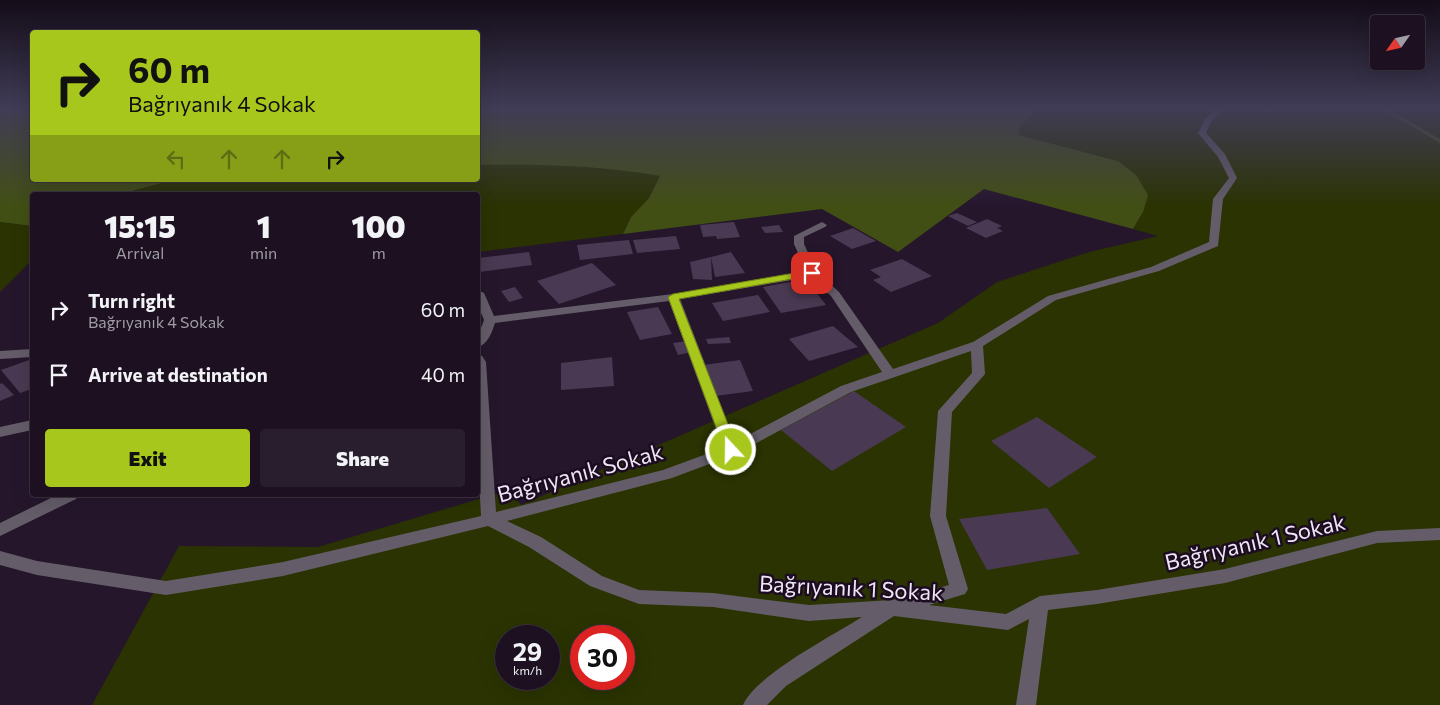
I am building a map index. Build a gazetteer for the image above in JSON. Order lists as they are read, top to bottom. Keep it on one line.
{"streets":{"street":["Bağrıyanık Sokak","Bağrıyanık 1 Sokak"]},"crossings":[["Bağrıyanık Sokak","Bağrıyanık 1 Sokak"]],"north":"bottom left","page":{"turn":["60 m","Bağrıyanık 4 Sokak"],"eta":["15:15","Arrival","1","min","100","m"],"list":[{"name":"Turn right","note":"Bağrıyanık 4 Sokak","value":"60 m"},{"name":"Arrive at destination","value":"40 m"}],"buttons":["Exit","Share"],"speed":"29 km/h","limit":"30"}}
